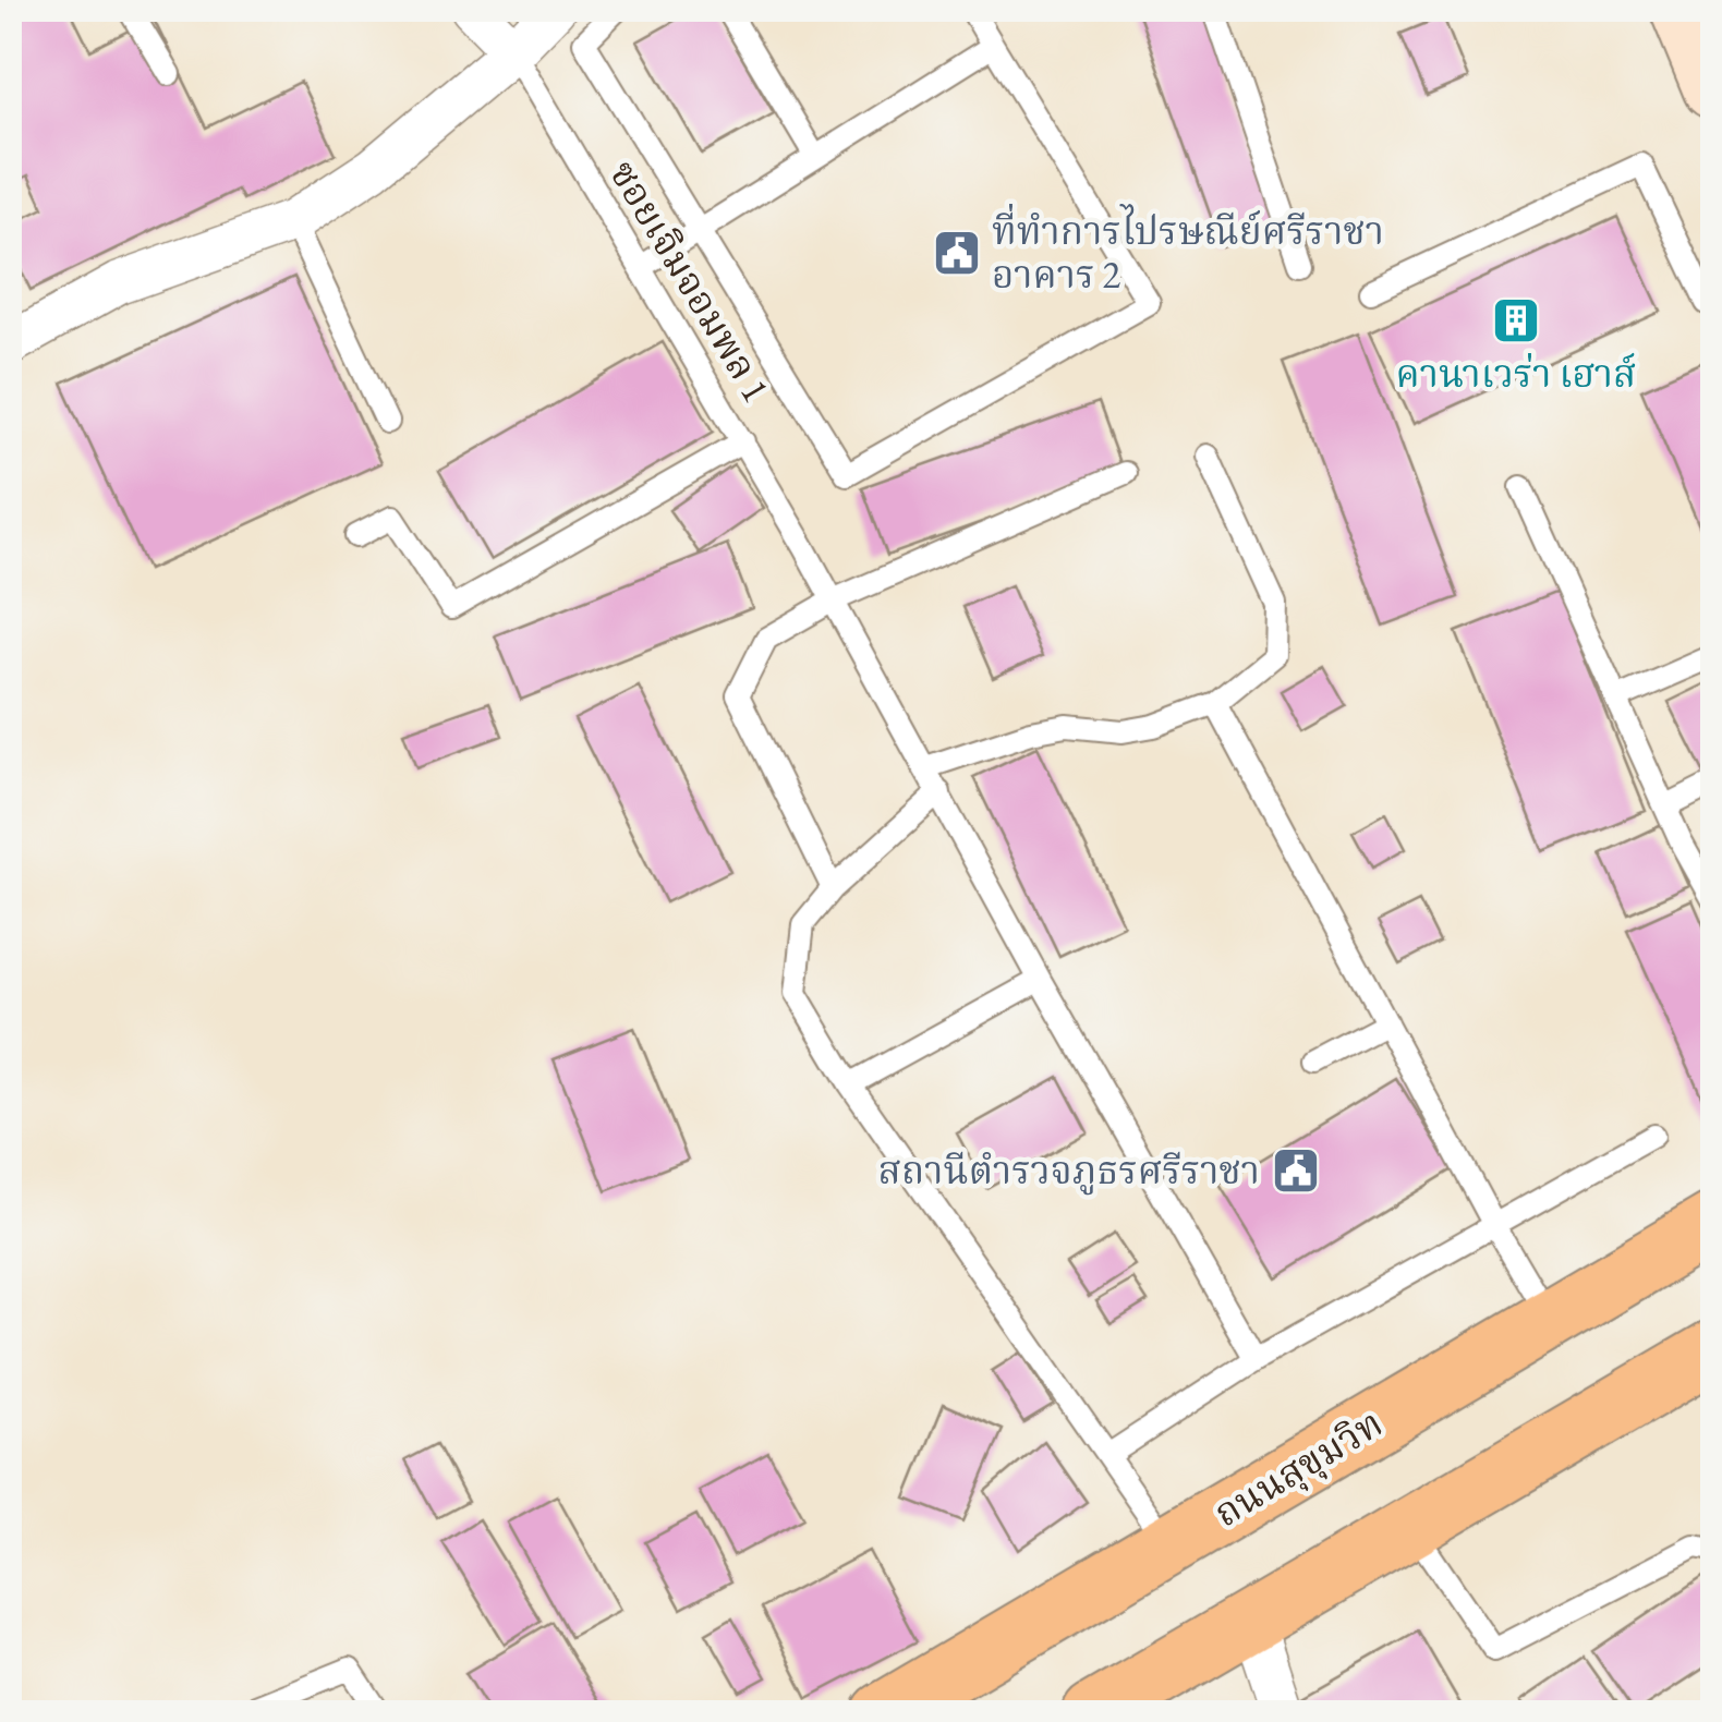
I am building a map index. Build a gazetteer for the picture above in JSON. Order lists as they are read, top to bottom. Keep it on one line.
{"streets":{"highway":["ถนนสุขุมวิท"],"lane":["ซอยเจิมจอมพล 1"]},"places":{"public building":["ที่ทำการไปรษณีย์ศรีราชา อาคาร 2","สถานีตำรวจภูธรศรีราชา"],"building":["คานาเวร่า เฮาส์"]}}
